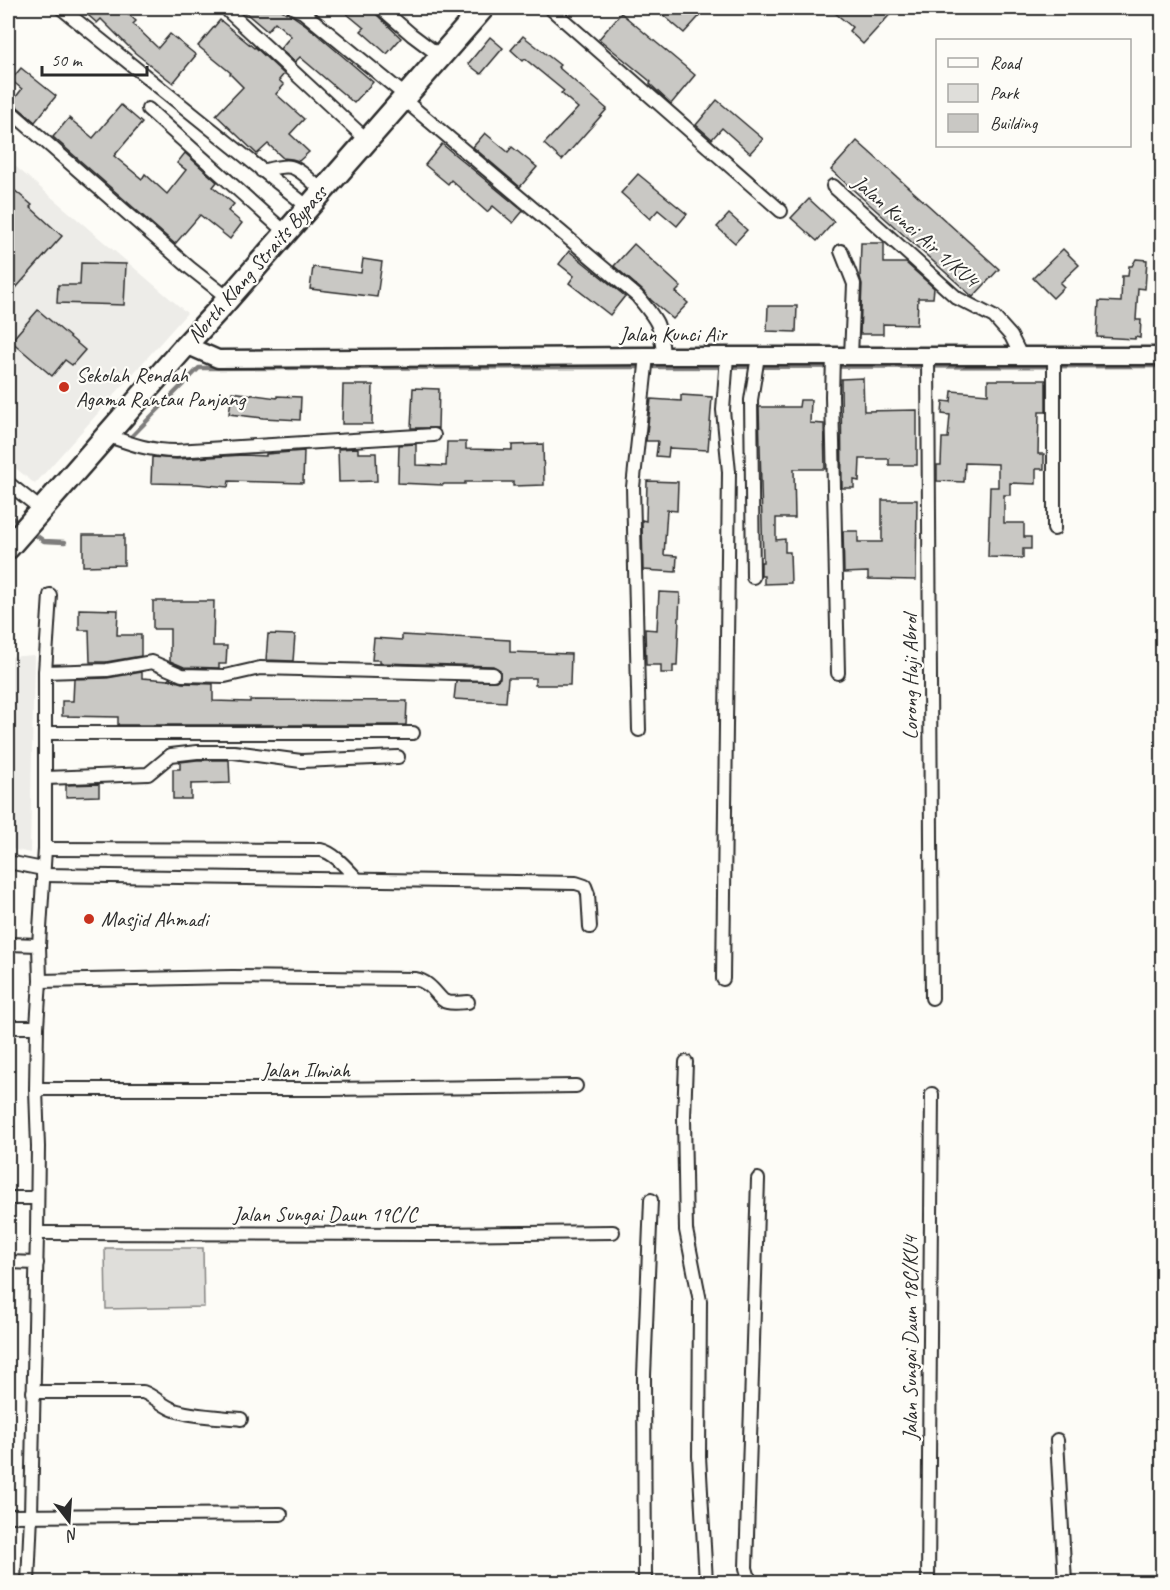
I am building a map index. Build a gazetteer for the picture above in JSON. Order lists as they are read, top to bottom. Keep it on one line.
{"streets":{"highway":["North Klang Straits Bypass"],"street":["Jalan Kunci Air 1/KU4","Jalan Kunci Air","Lorong Haji Abrol","Jalan Ilmiah","Jalan Sungai Daun 19C/C","Jalan Sungai Daun 18C/KU4"]},"crossings":[["Jalan Kunci Air 1/KU4","Jalan Kunci Air"],["North Klang Straits Bypass","Jalan Kunci Air"],["Jalan Kunci Air","Lorong Haji Abrol"]],"places":["Sekolah Rendah Agama Rantau Panjang","Masjid Ahmadi"],"legend":["Road","Park","Building"],"scale_bar":"50 m","north":"bottom"}
